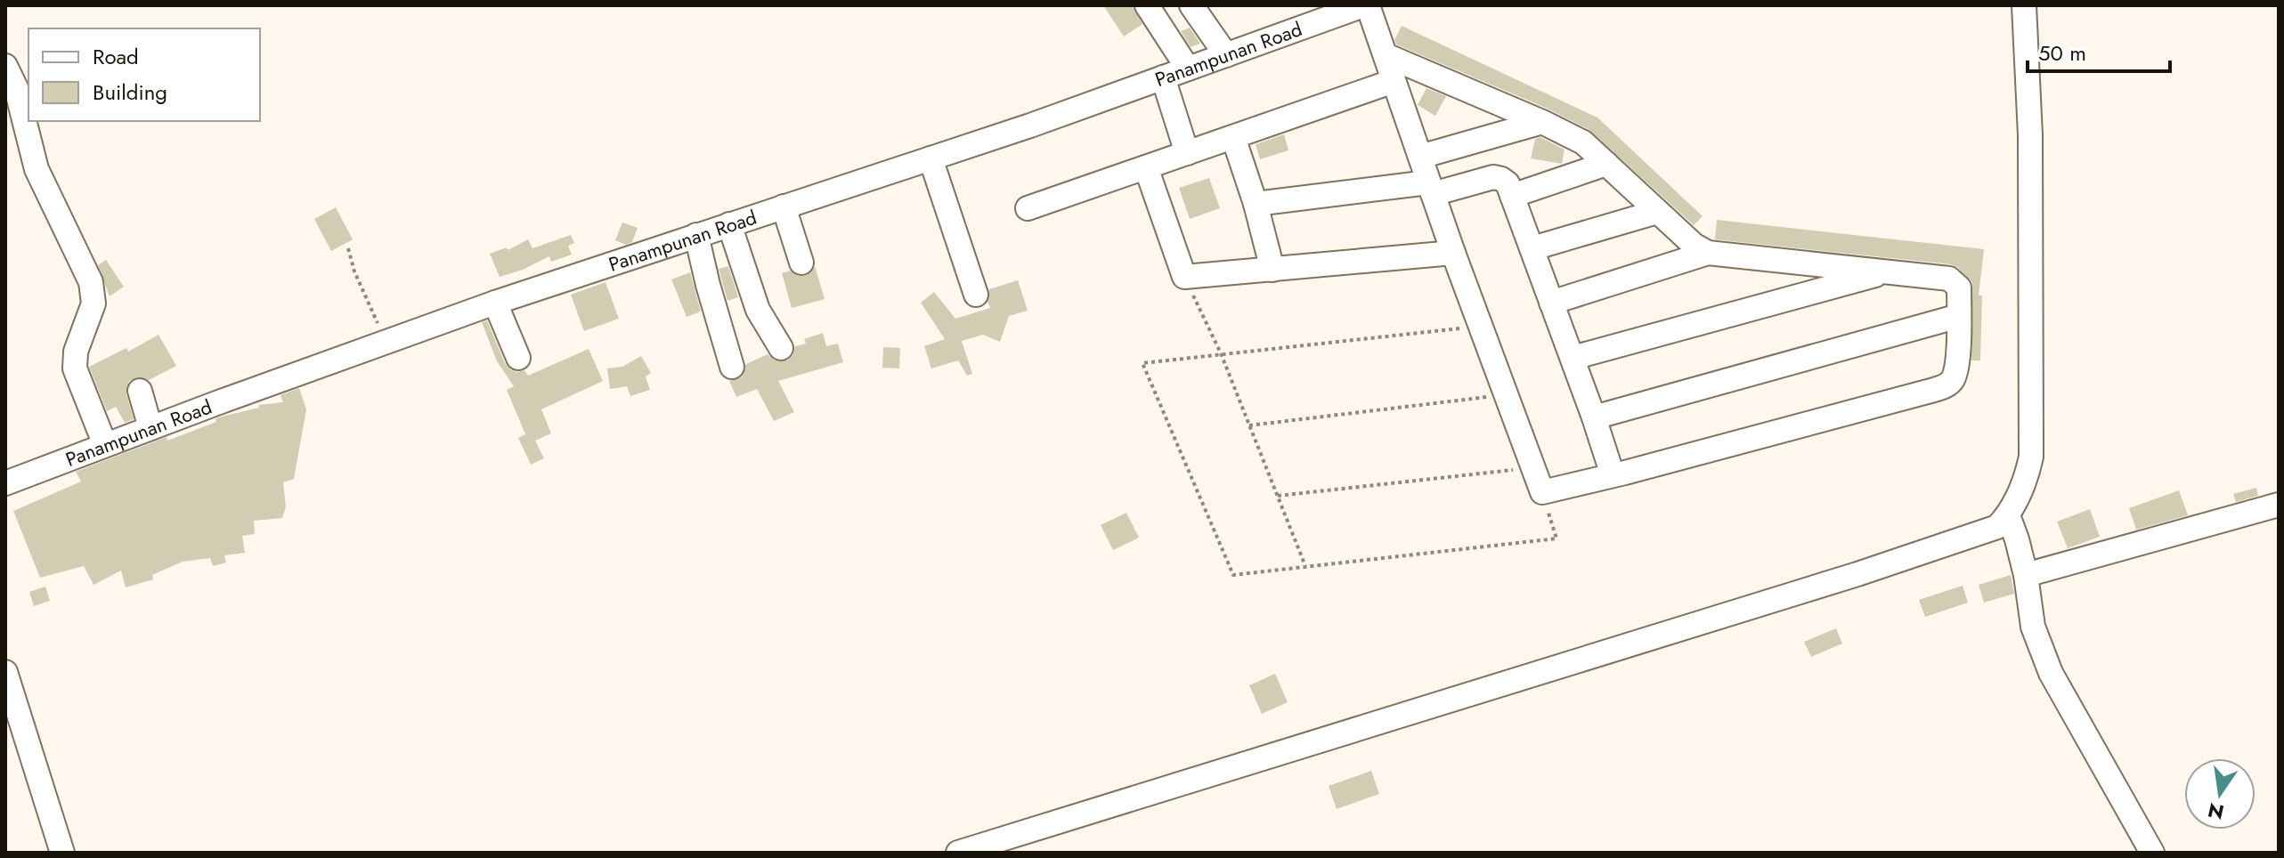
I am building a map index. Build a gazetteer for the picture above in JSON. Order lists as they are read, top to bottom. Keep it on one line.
{"streets":{"street":["Panampunan Road"]},"legend":["Road","Building"],"scale_bar":"50 m","north":"bottom"}
